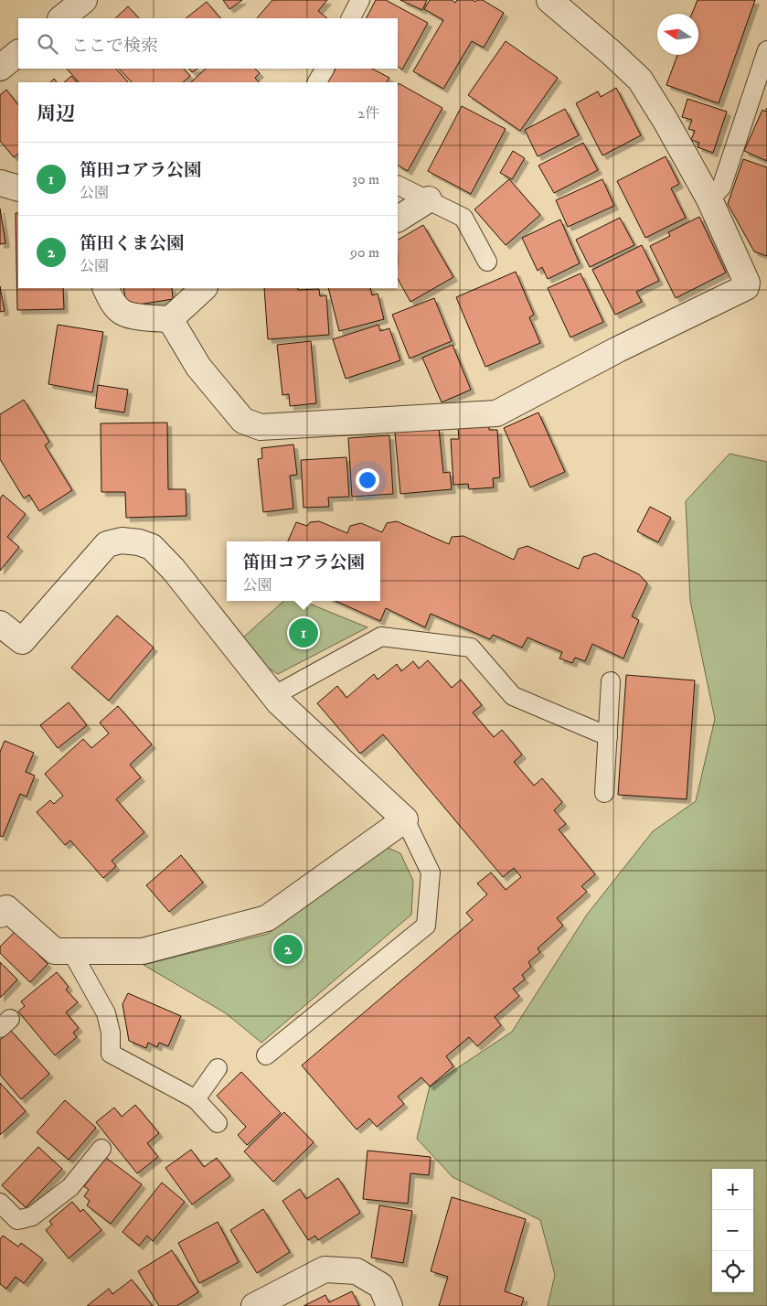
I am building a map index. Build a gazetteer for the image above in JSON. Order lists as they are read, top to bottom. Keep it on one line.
{"north":"left","page":{"search":"ここで検索","heading":["周辺","2件"],"list":[{"mark":"1","name":"笛田コアラ公園","note":"公園","value":"30 m"},{"mark":"2","name":"笛田くま公園","note":"公園","value":"90 m"}],"popup":["笛田コアラ公園","公園"],"pins":["1","2"],"map_buttons":["+","−"]}}
